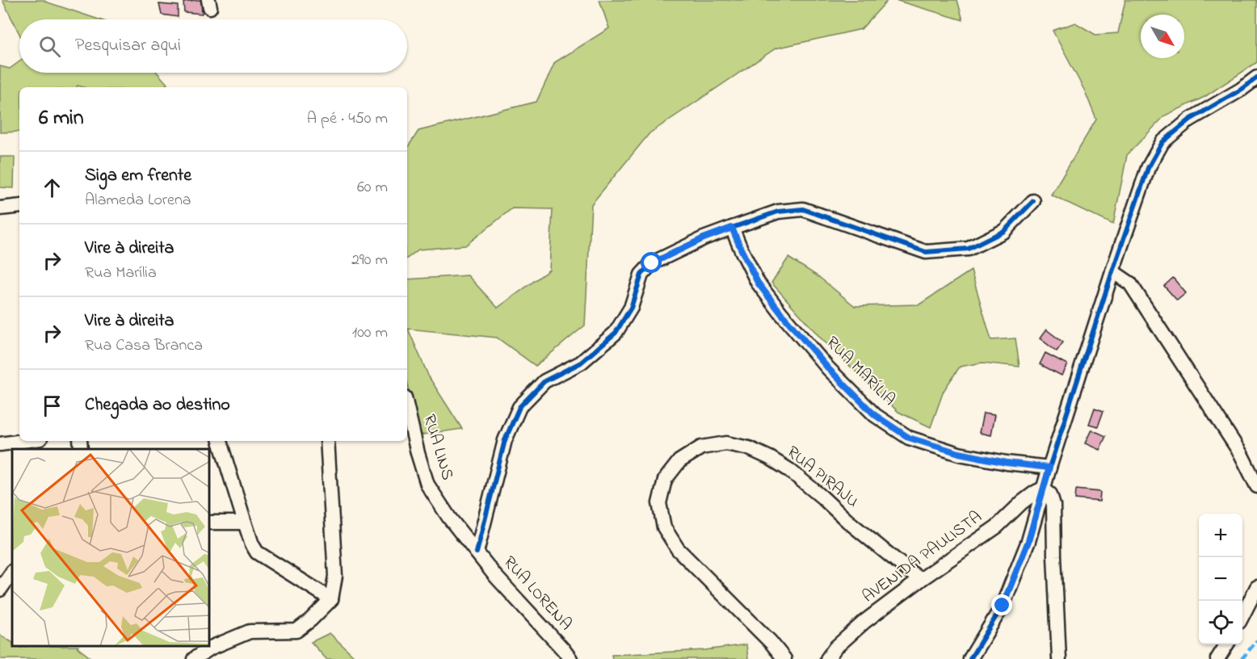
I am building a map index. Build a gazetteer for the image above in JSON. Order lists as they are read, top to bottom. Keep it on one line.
{"streets":{"street":["RUA MARÍLIA","RUA LINS","RUA PIRAJU","AVENIDA PAULISTA","RUA LORENA"]},"crossings":[["RUA LINS","RUA LORENA"],["RUA PIRAJU","AVENIDA PAULISTA"]],"north":"bottom right","page":{"search":"Pesquisar aqui","heading":["6 min","A pé · 450 m"],"list":[["Siga em frente","Alameda Lorena","60 m"],["Vire à direita","Rua Marília","290 m"],["Vire à direita","Rua Casa Branca","100 m"],"Chegada ao destino"],"map_buttons":["+","−"]}}
